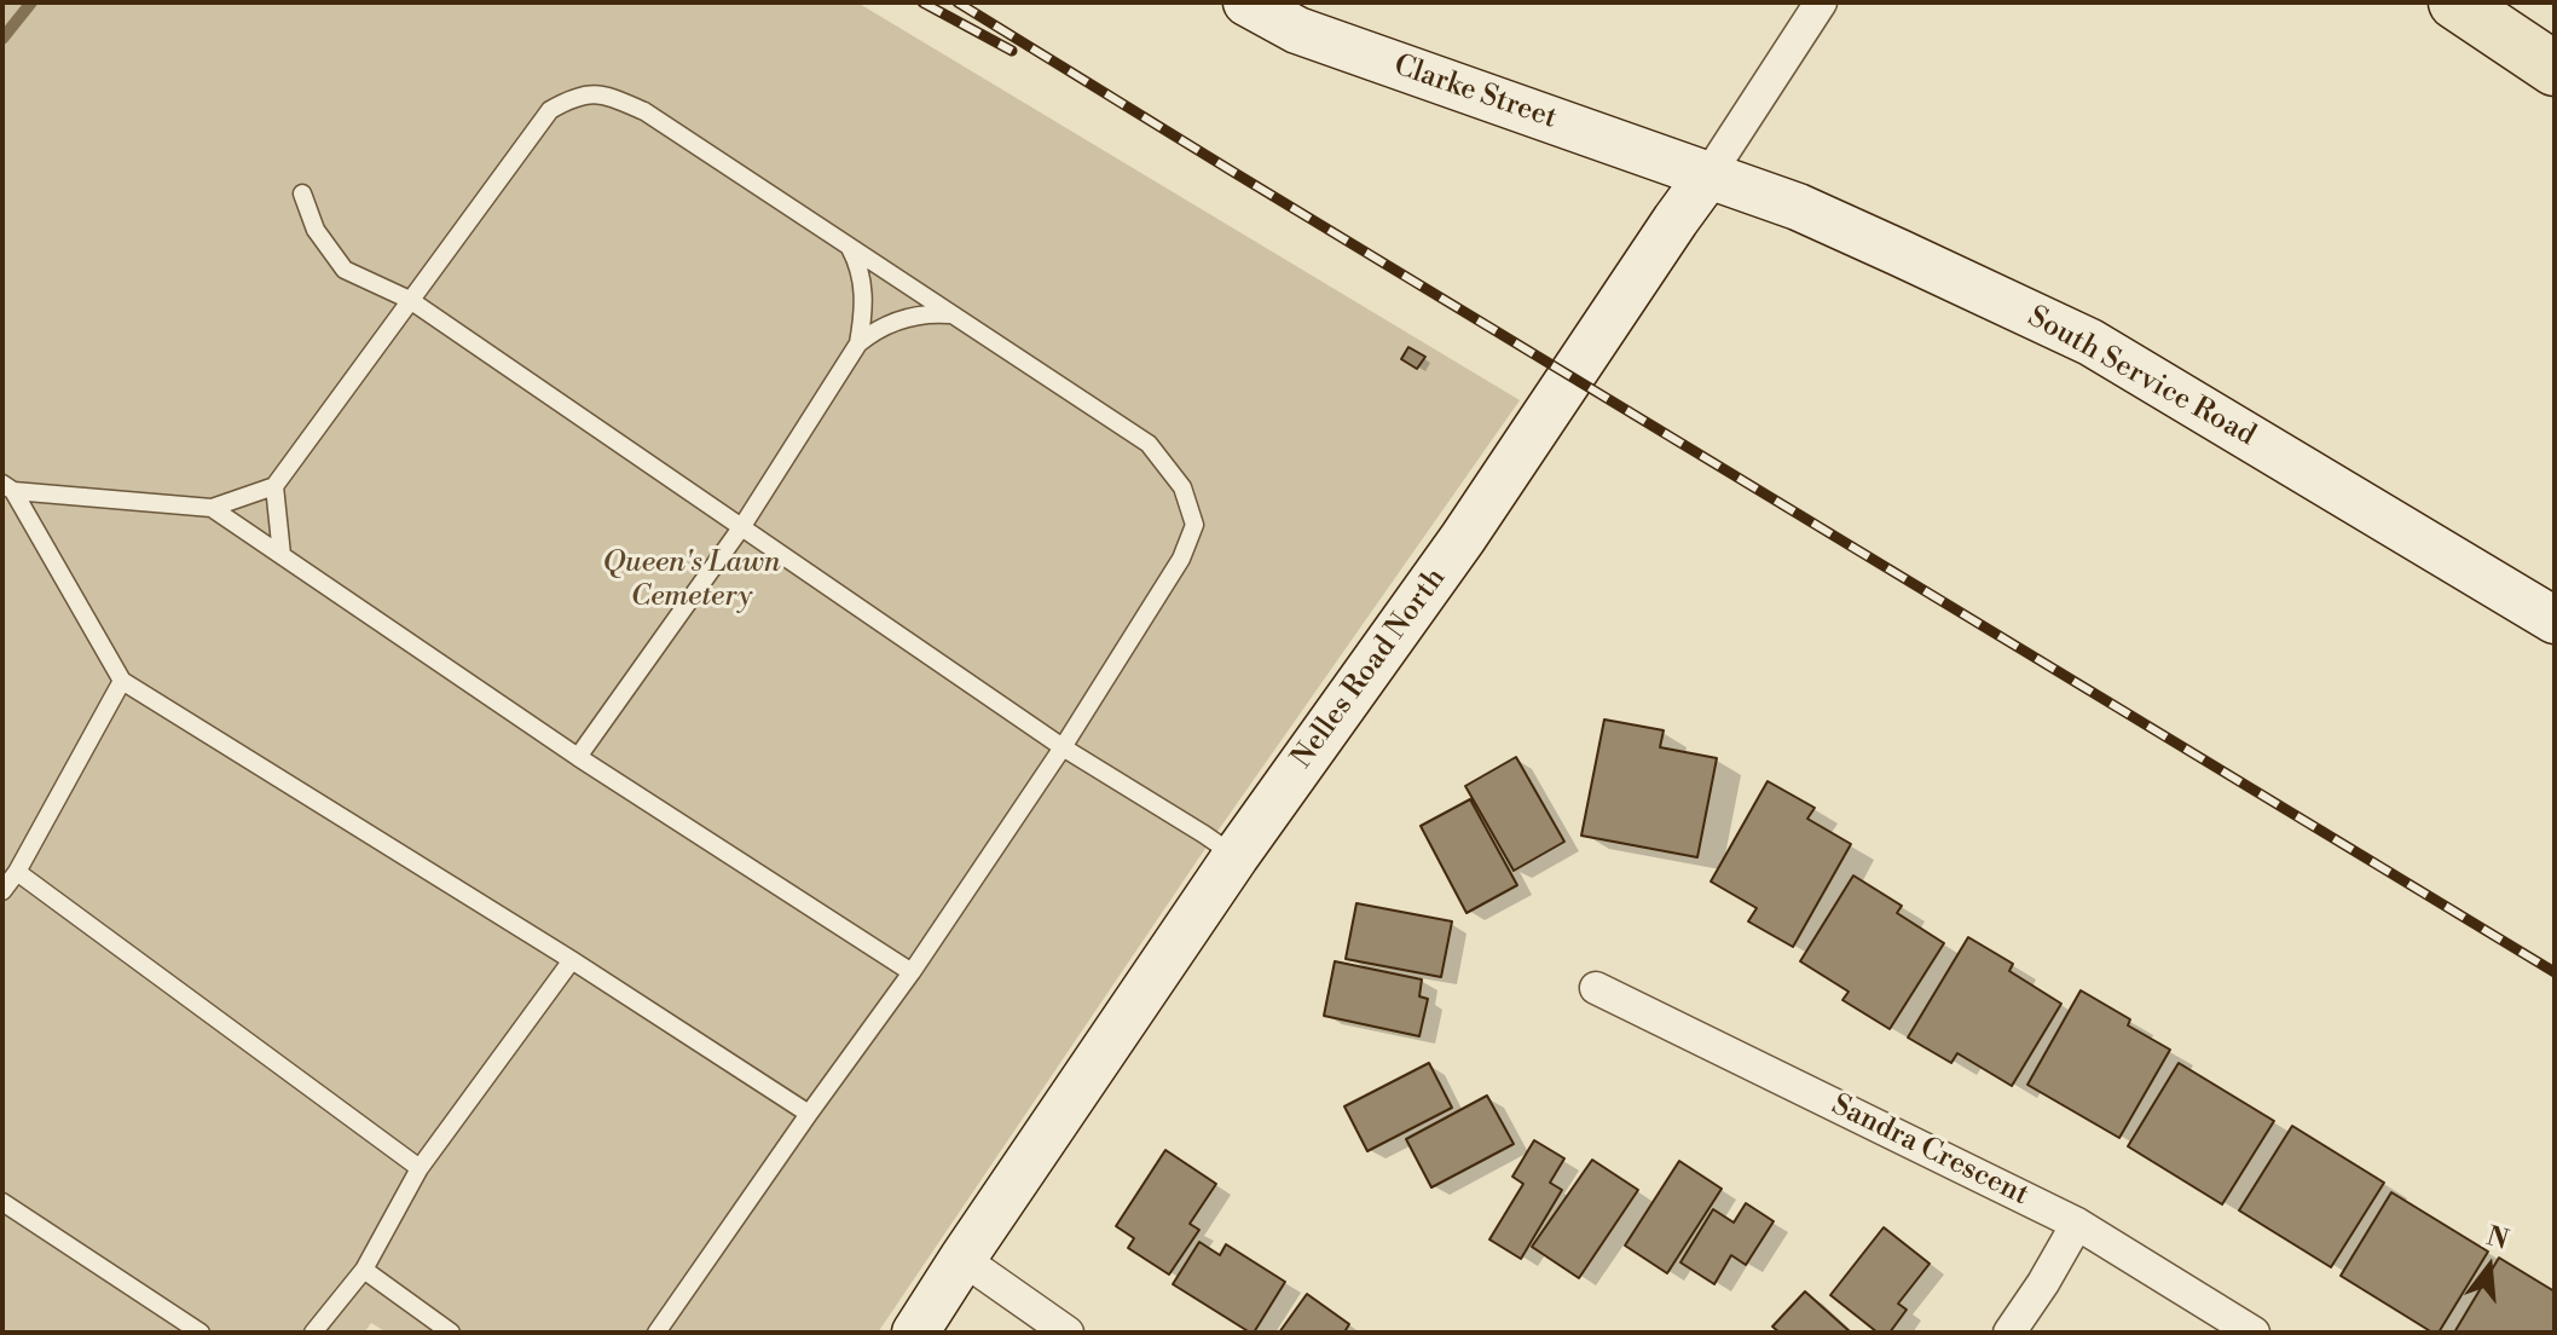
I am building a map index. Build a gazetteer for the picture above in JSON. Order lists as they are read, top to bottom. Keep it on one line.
{"streets":{"street":["Clarke Street","South Service Road","Nelles Road North","Sandra Crescent"]},"crossings":[["Clarke Street","South Service Road"],["Clarke Street","Nelles Road North"],["South Service Road","Nelles Road North"]],"parks":["Queen's Lawn Cemetery"],"north":"top"}
